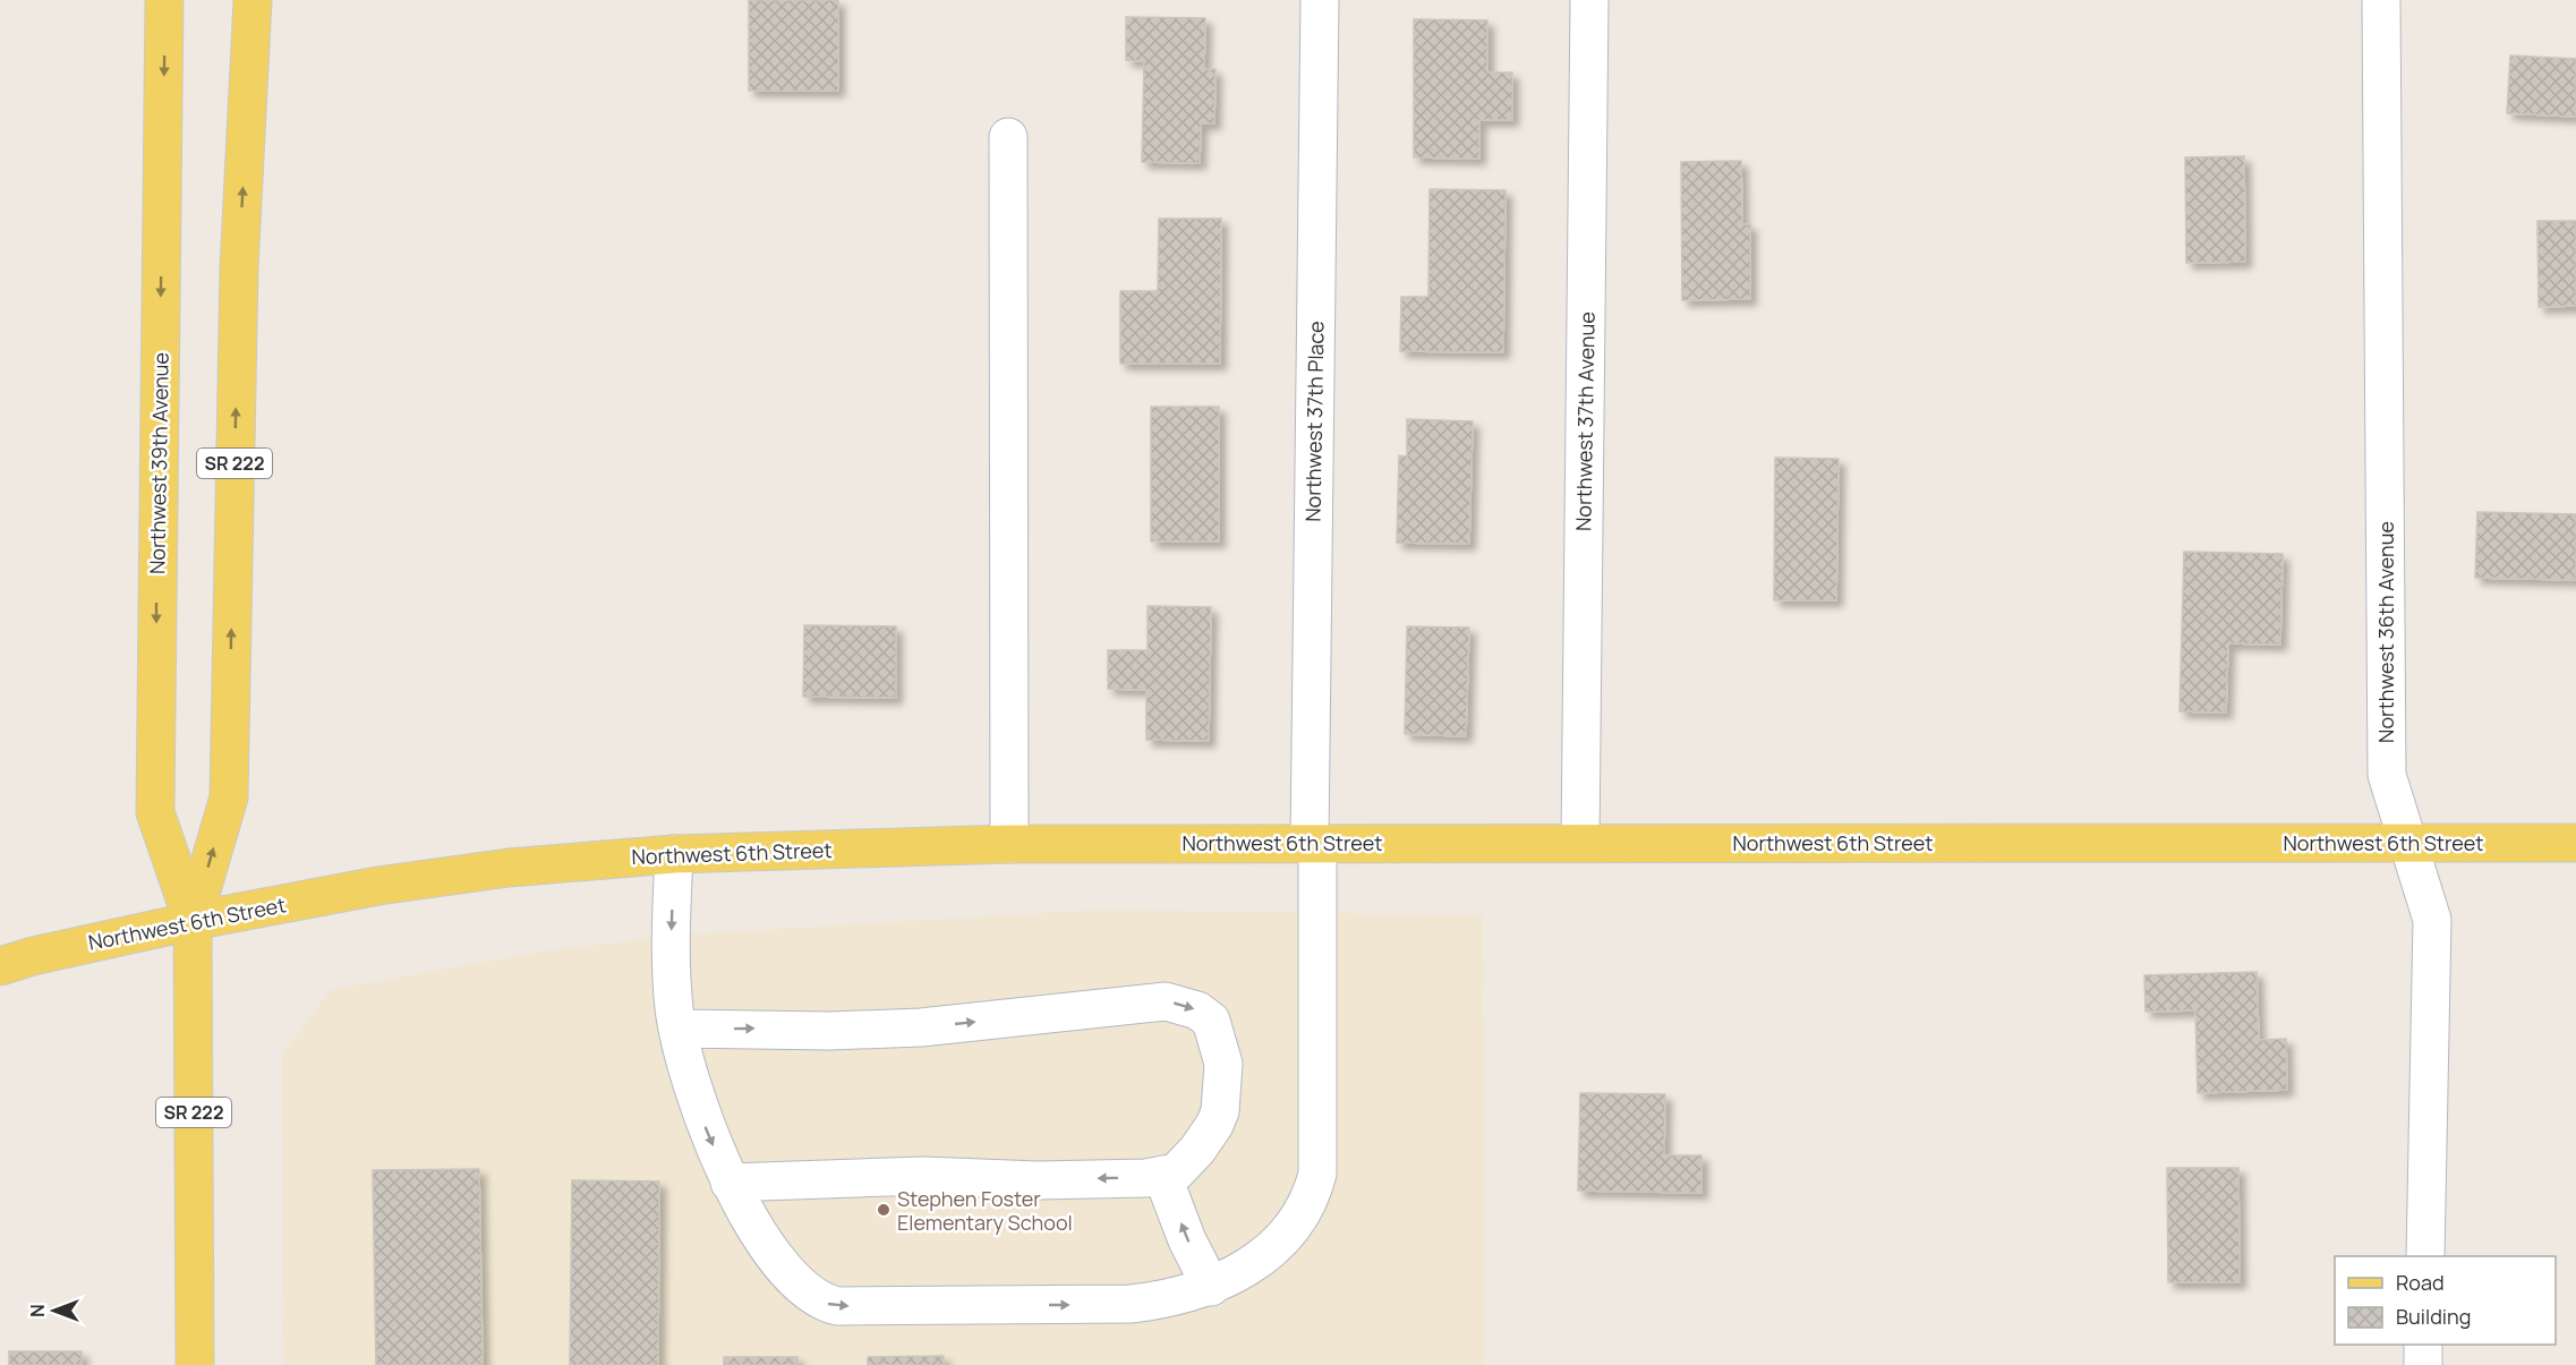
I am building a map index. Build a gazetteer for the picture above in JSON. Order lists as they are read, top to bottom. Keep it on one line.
{"streets":{"main road":["Northwest 39th Avenue","SR 222","Northwest 6th Street"],"street":["Northwest 37th Place","Northwest 37th Avenue","Northwest 36th Avenue"]},"crossings":[["Northwest 37th Place","Northwest 6th Street"],["Northwest 37th Avenue","Northwest 6th Street"],["Northwest 39th Avenue","Northwest 6th Street"],["Northwest 36th Avenue","Northwest 6th Street"]],"places":["Stephen Foster Elementary School"],"legend":["Road","Building"],"north":"left"}
